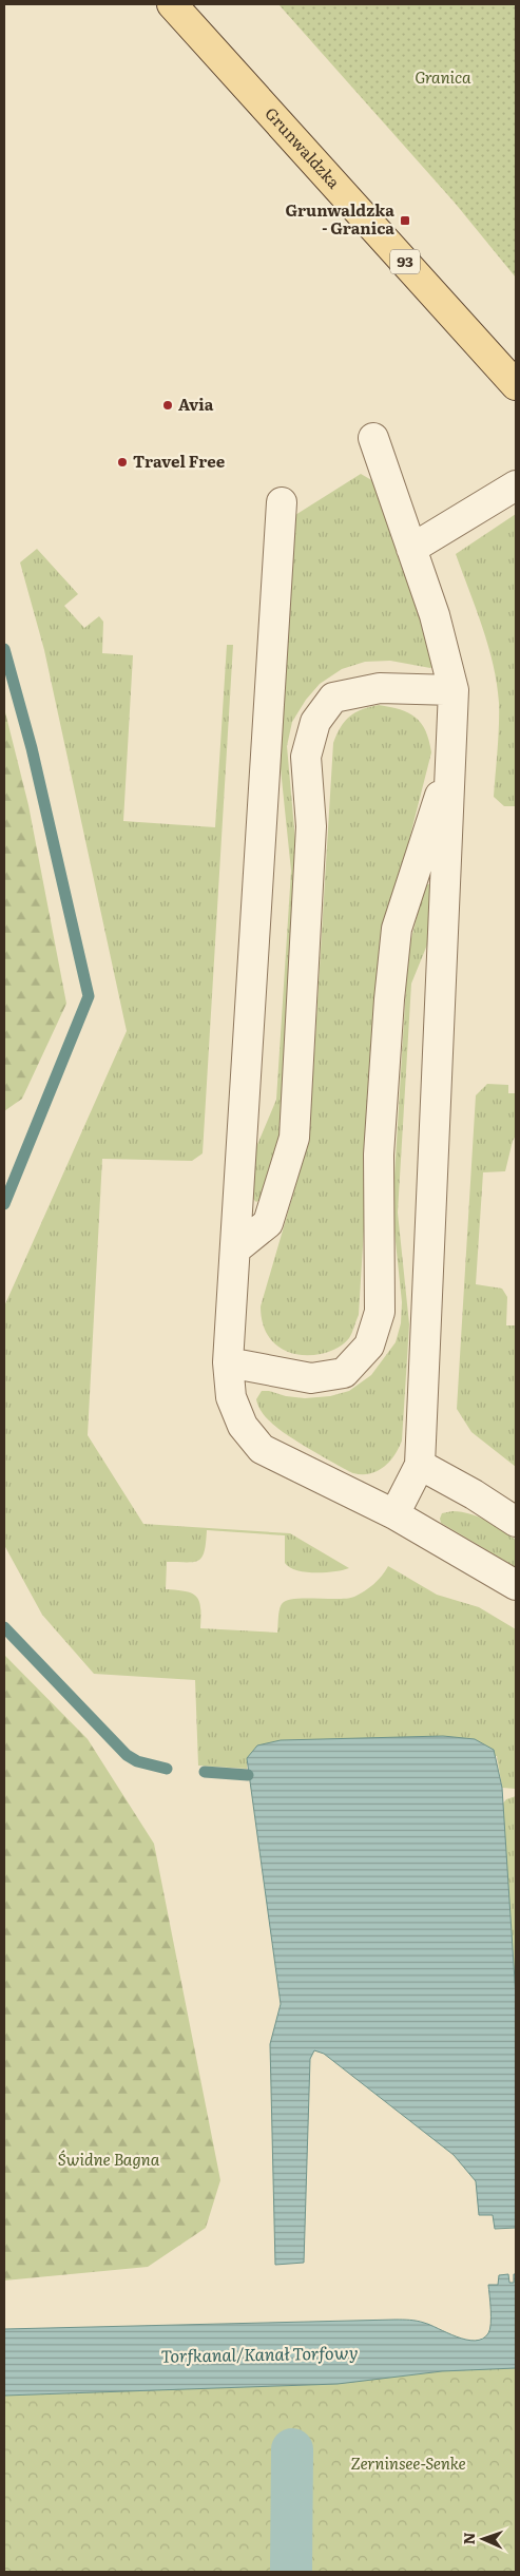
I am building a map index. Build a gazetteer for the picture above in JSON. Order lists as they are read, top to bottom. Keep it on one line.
{"streets":{"main road":["Grunwaldzka","93"]},"water":["Torfkanal/Kanał Torfowy"],"parks":["Granica","Świdne Bagna","Zerninsee-Senke"],"places":{"transit":["Grunwaldzka - Granica"],"other":["Avia","Travel Free"]},"north":"left"}
